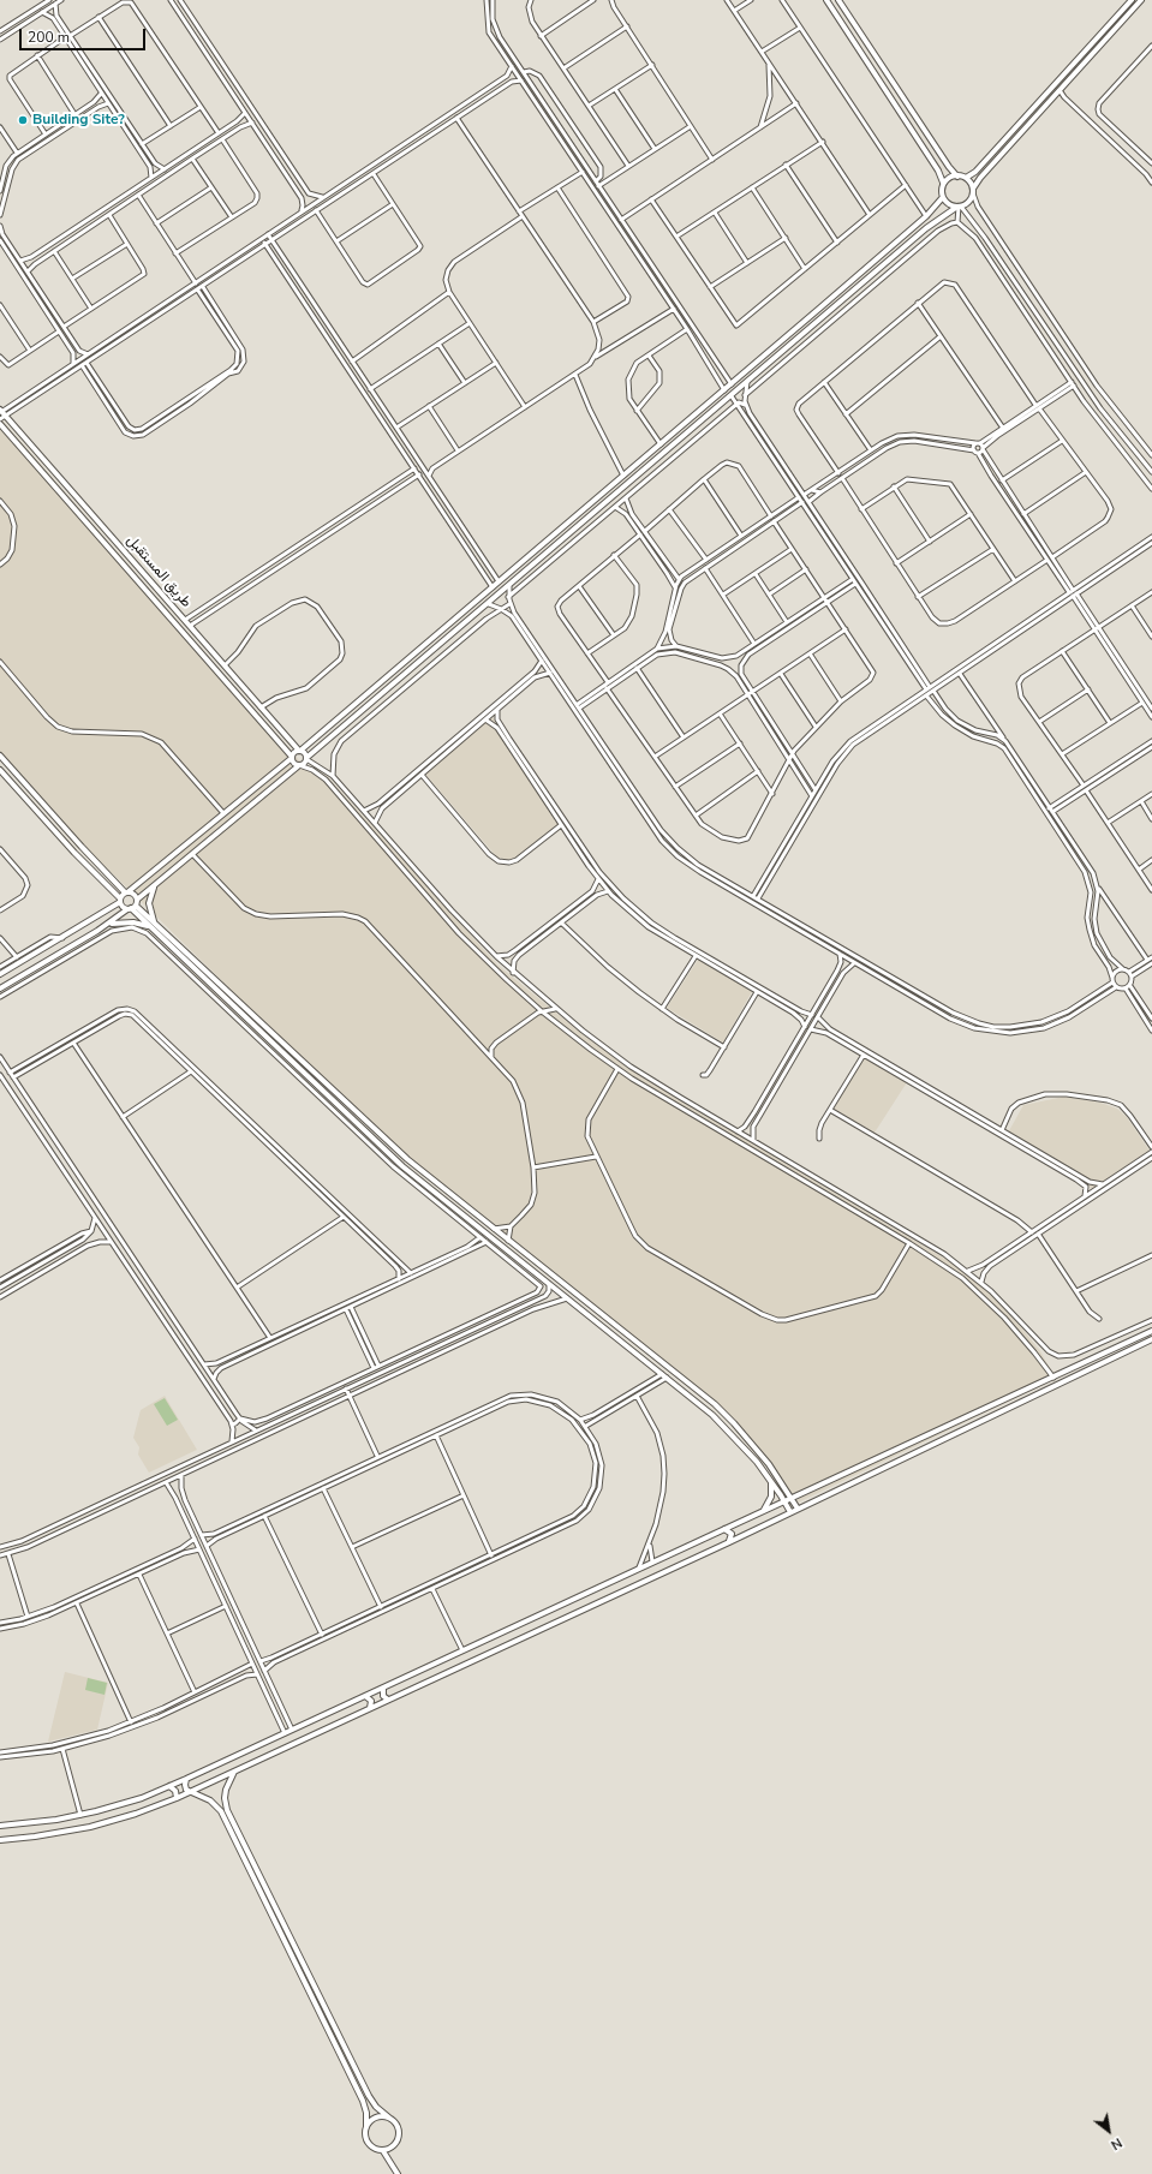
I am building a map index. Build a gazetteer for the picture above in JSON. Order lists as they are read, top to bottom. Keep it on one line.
{"streets":{"street":["طريق المستقبل"]},"places":["Building Site?"],"scale_bar":"200 m","north":"bottom right"}
